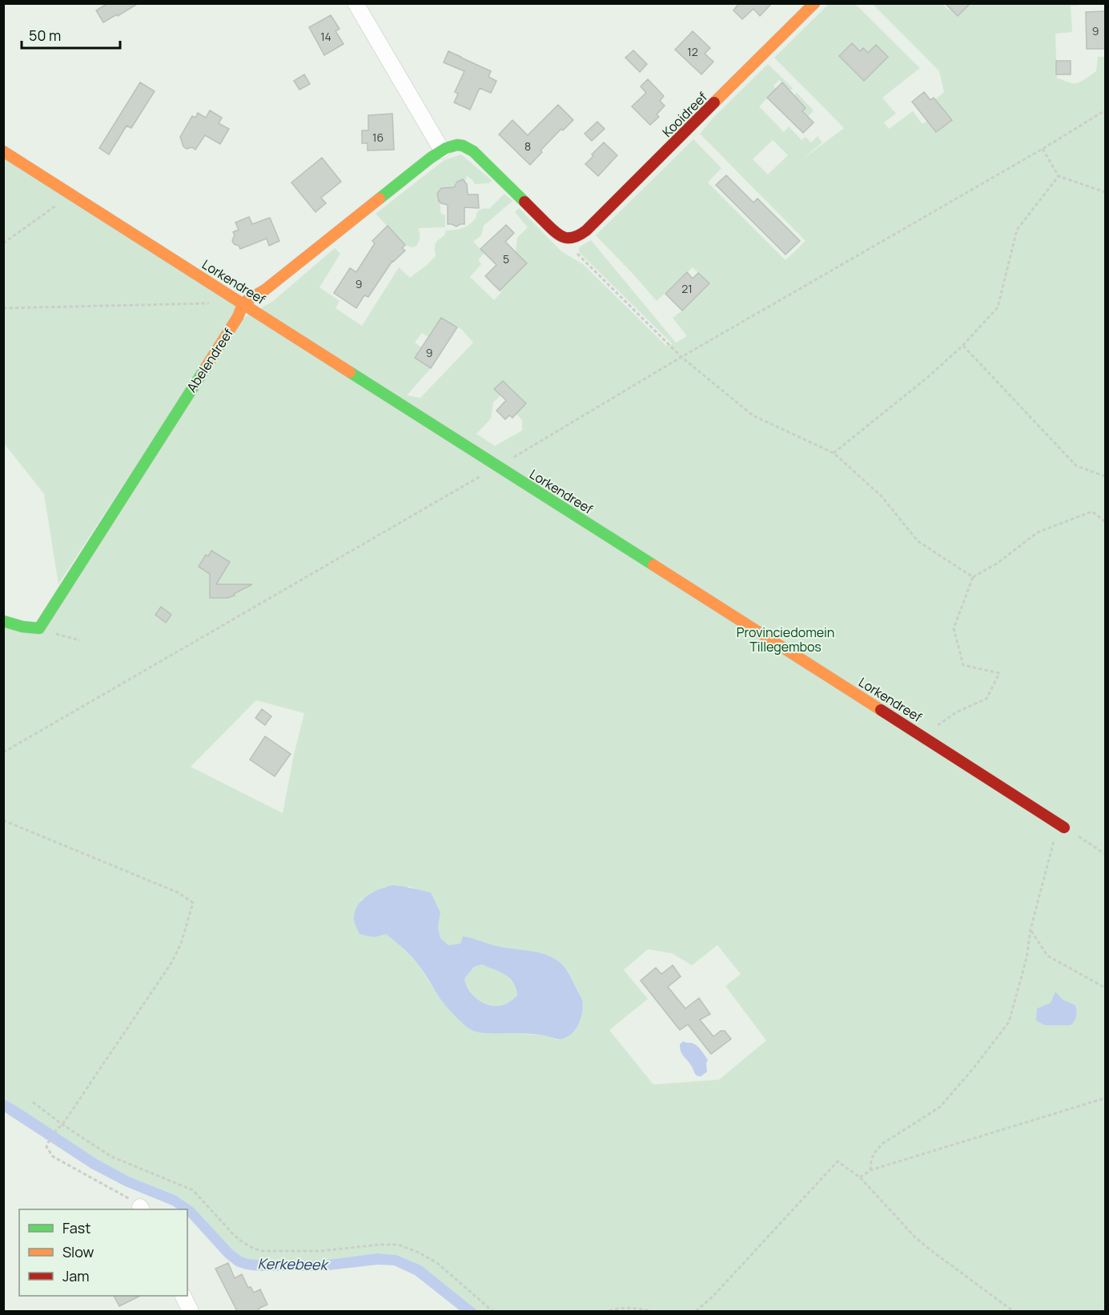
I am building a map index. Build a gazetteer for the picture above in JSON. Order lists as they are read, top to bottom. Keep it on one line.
{"streets":{"street":["Kooidreef","Lorkendreef","Abelendreef"]},"crossings":[["Lorkendreef","Abelendreef"]],"water":["Kerkebeek"],"parks":["Provinciedomein Tillegembos"],"house_numbers":["9","14","12","16","8","5","9","21","9"],"legend":["Fast","Slow","Jam"],"scale_bar":"50 m"}
